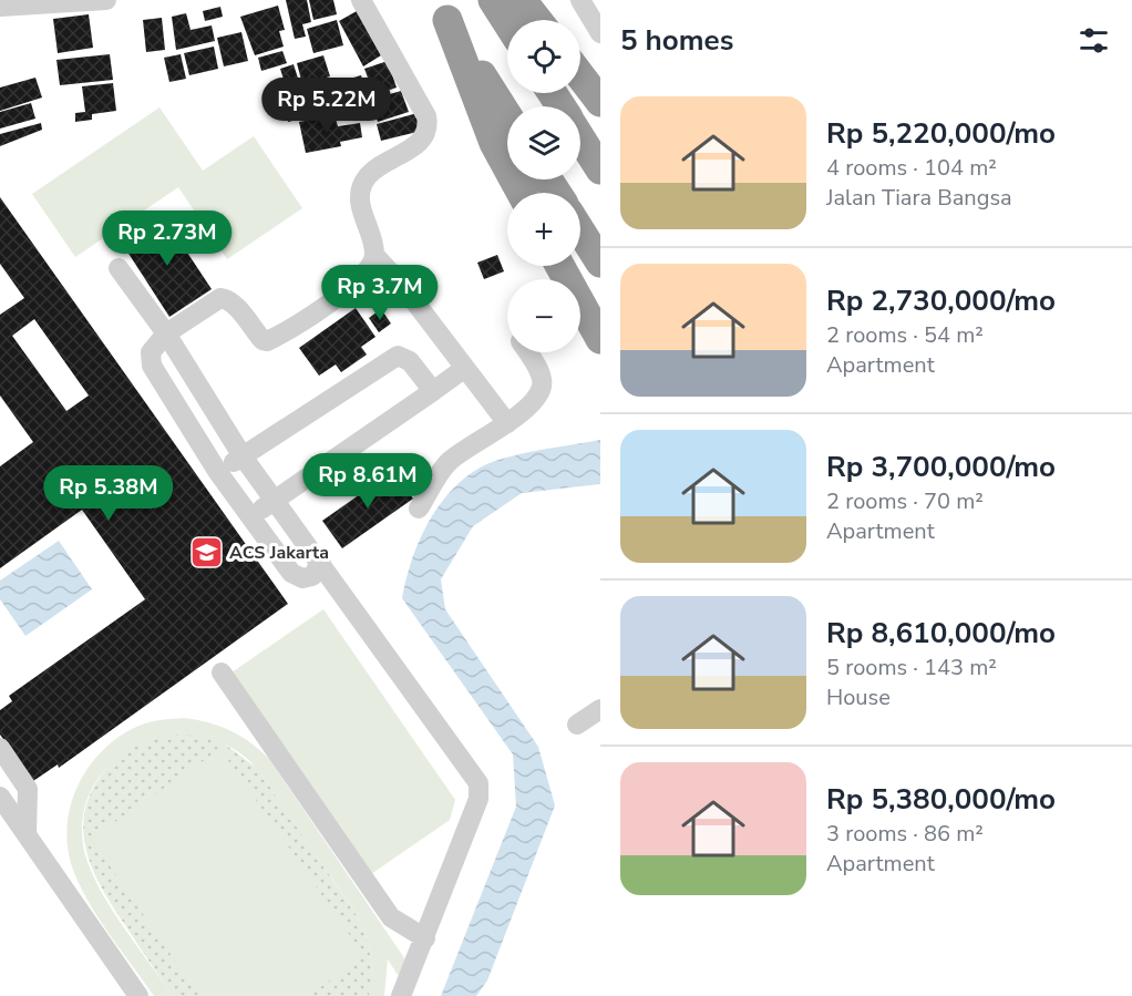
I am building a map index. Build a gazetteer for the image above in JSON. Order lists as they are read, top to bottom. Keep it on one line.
{"places":{"school or university":["ACS Jakarta"]},"page":{"heading":"5 homes","map_buttons":["+","−"],"price":["Rp 5.22M","Rp 2.73M","Rp 3.7M","Rp 8.61M","Rp 5.38M"],"list":[{"name":"Rp 5,220,000/mo","note":"4 rooms · 104 m² · Jalan Tiara Bangsa"},{"name":"Rp 2,730,000/mo","note":"2 rooms · 54 m² · Apartment"},{"name":"Rp 3,700,000/mo","note":"2 rooms · 70 m² · Apartment"},{"name":"Rp 8,610,000/mo","note":"5 rooms · 143 m² · House"},{"name":"Rp 5,380,000/mo","note":"3 rooms · 86 m² · Apartment"}]}}
